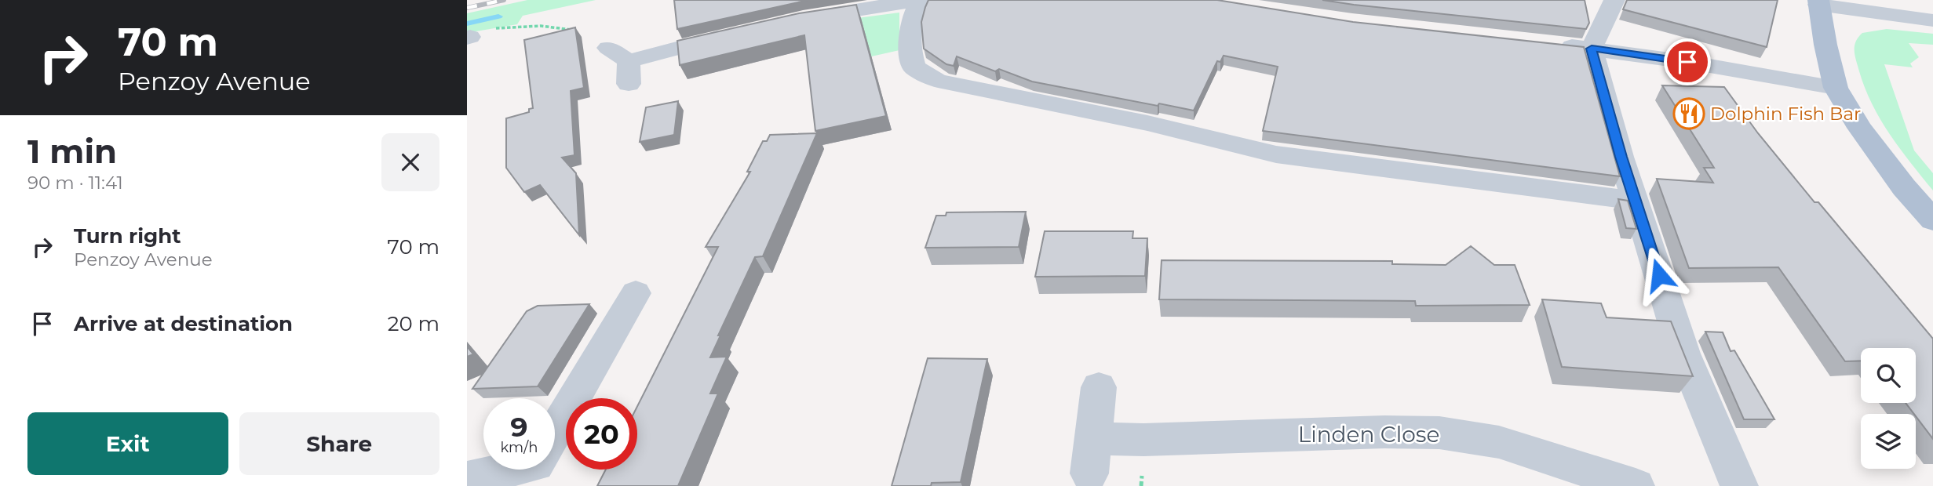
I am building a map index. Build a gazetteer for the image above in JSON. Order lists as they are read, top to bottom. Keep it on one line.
{"streets":{"street":["Linden Close"]},"places":{"restaurant":["Dolphin Fish Bar"]},"page":{"turn":["70 m","Penzoy Avenue"],"heading":["1 min","90 m · 11:41"],"list":[{"name":"Turn right","note":"Penzoy Avenue","value":"70 m"},{"name":"Arrive at destination","value":"20 m"}],"speed":"9 km/h","limit":"20","buttons":["Exit","Share"]}}
